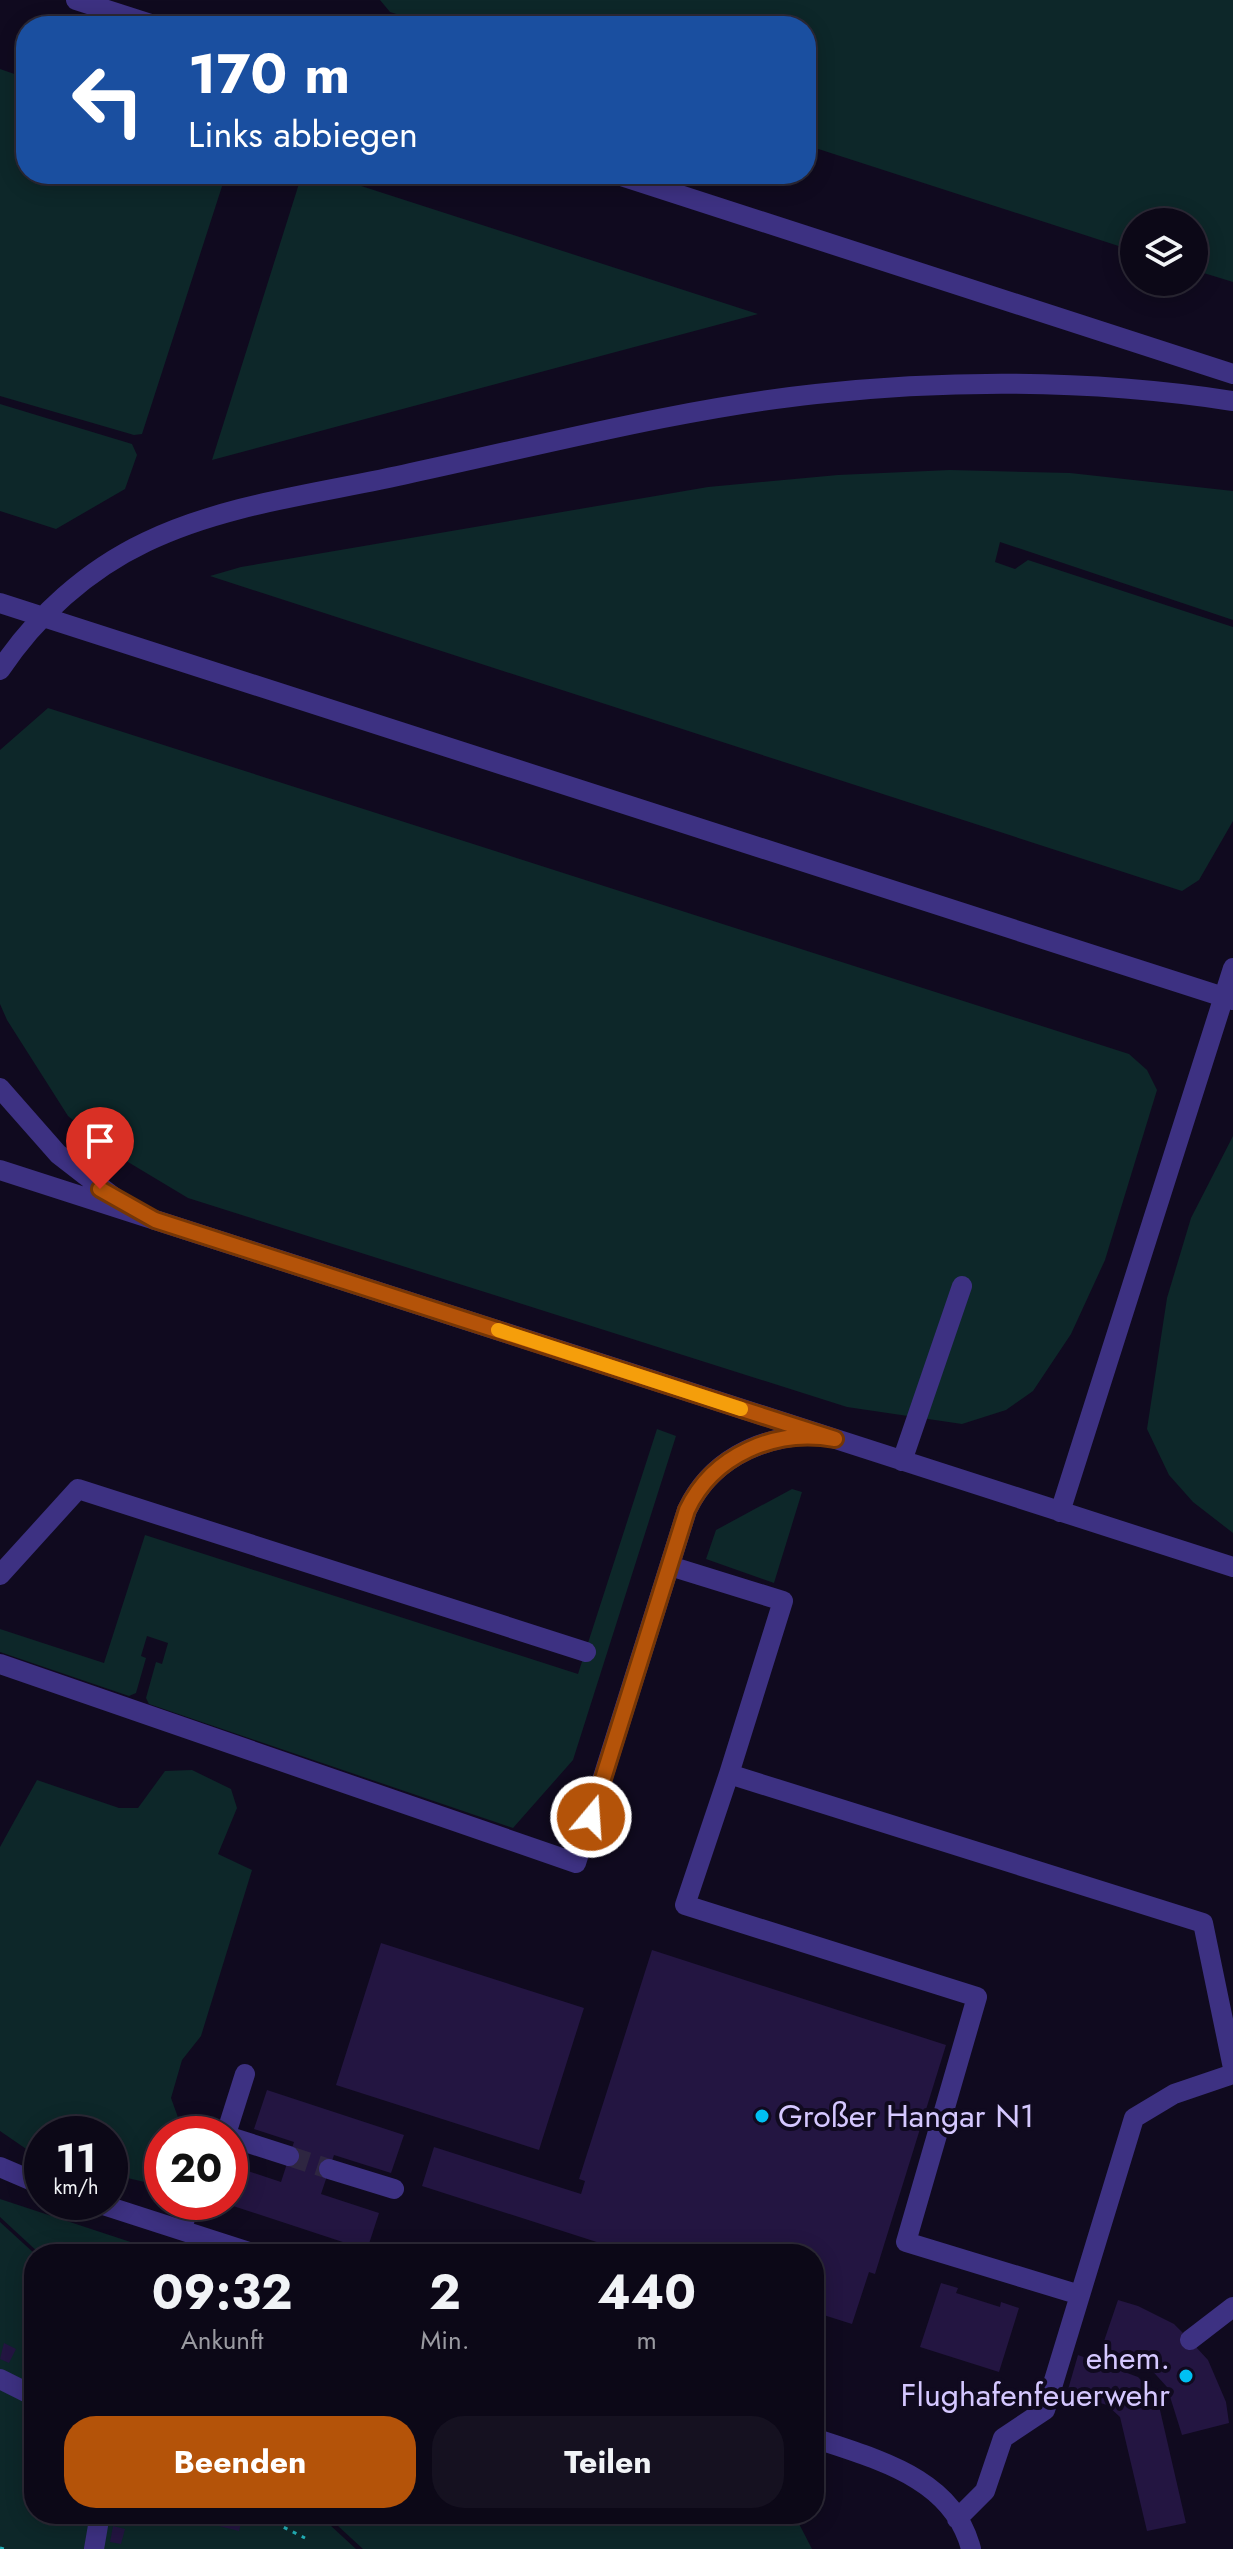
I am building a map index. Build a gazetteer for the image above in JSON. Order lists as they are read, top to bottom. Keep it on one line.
{"places":["Großer Hangar N1","ehem. Flughafenfeuerwehr"],"page":{"turn":["170 m","Links abbiegen"],"speed":"11 km/h","limit":"20","eta":["09:32","Ankunft","2","Min.","440","m"],"buttons":["Beenden","Teilen"]}}
